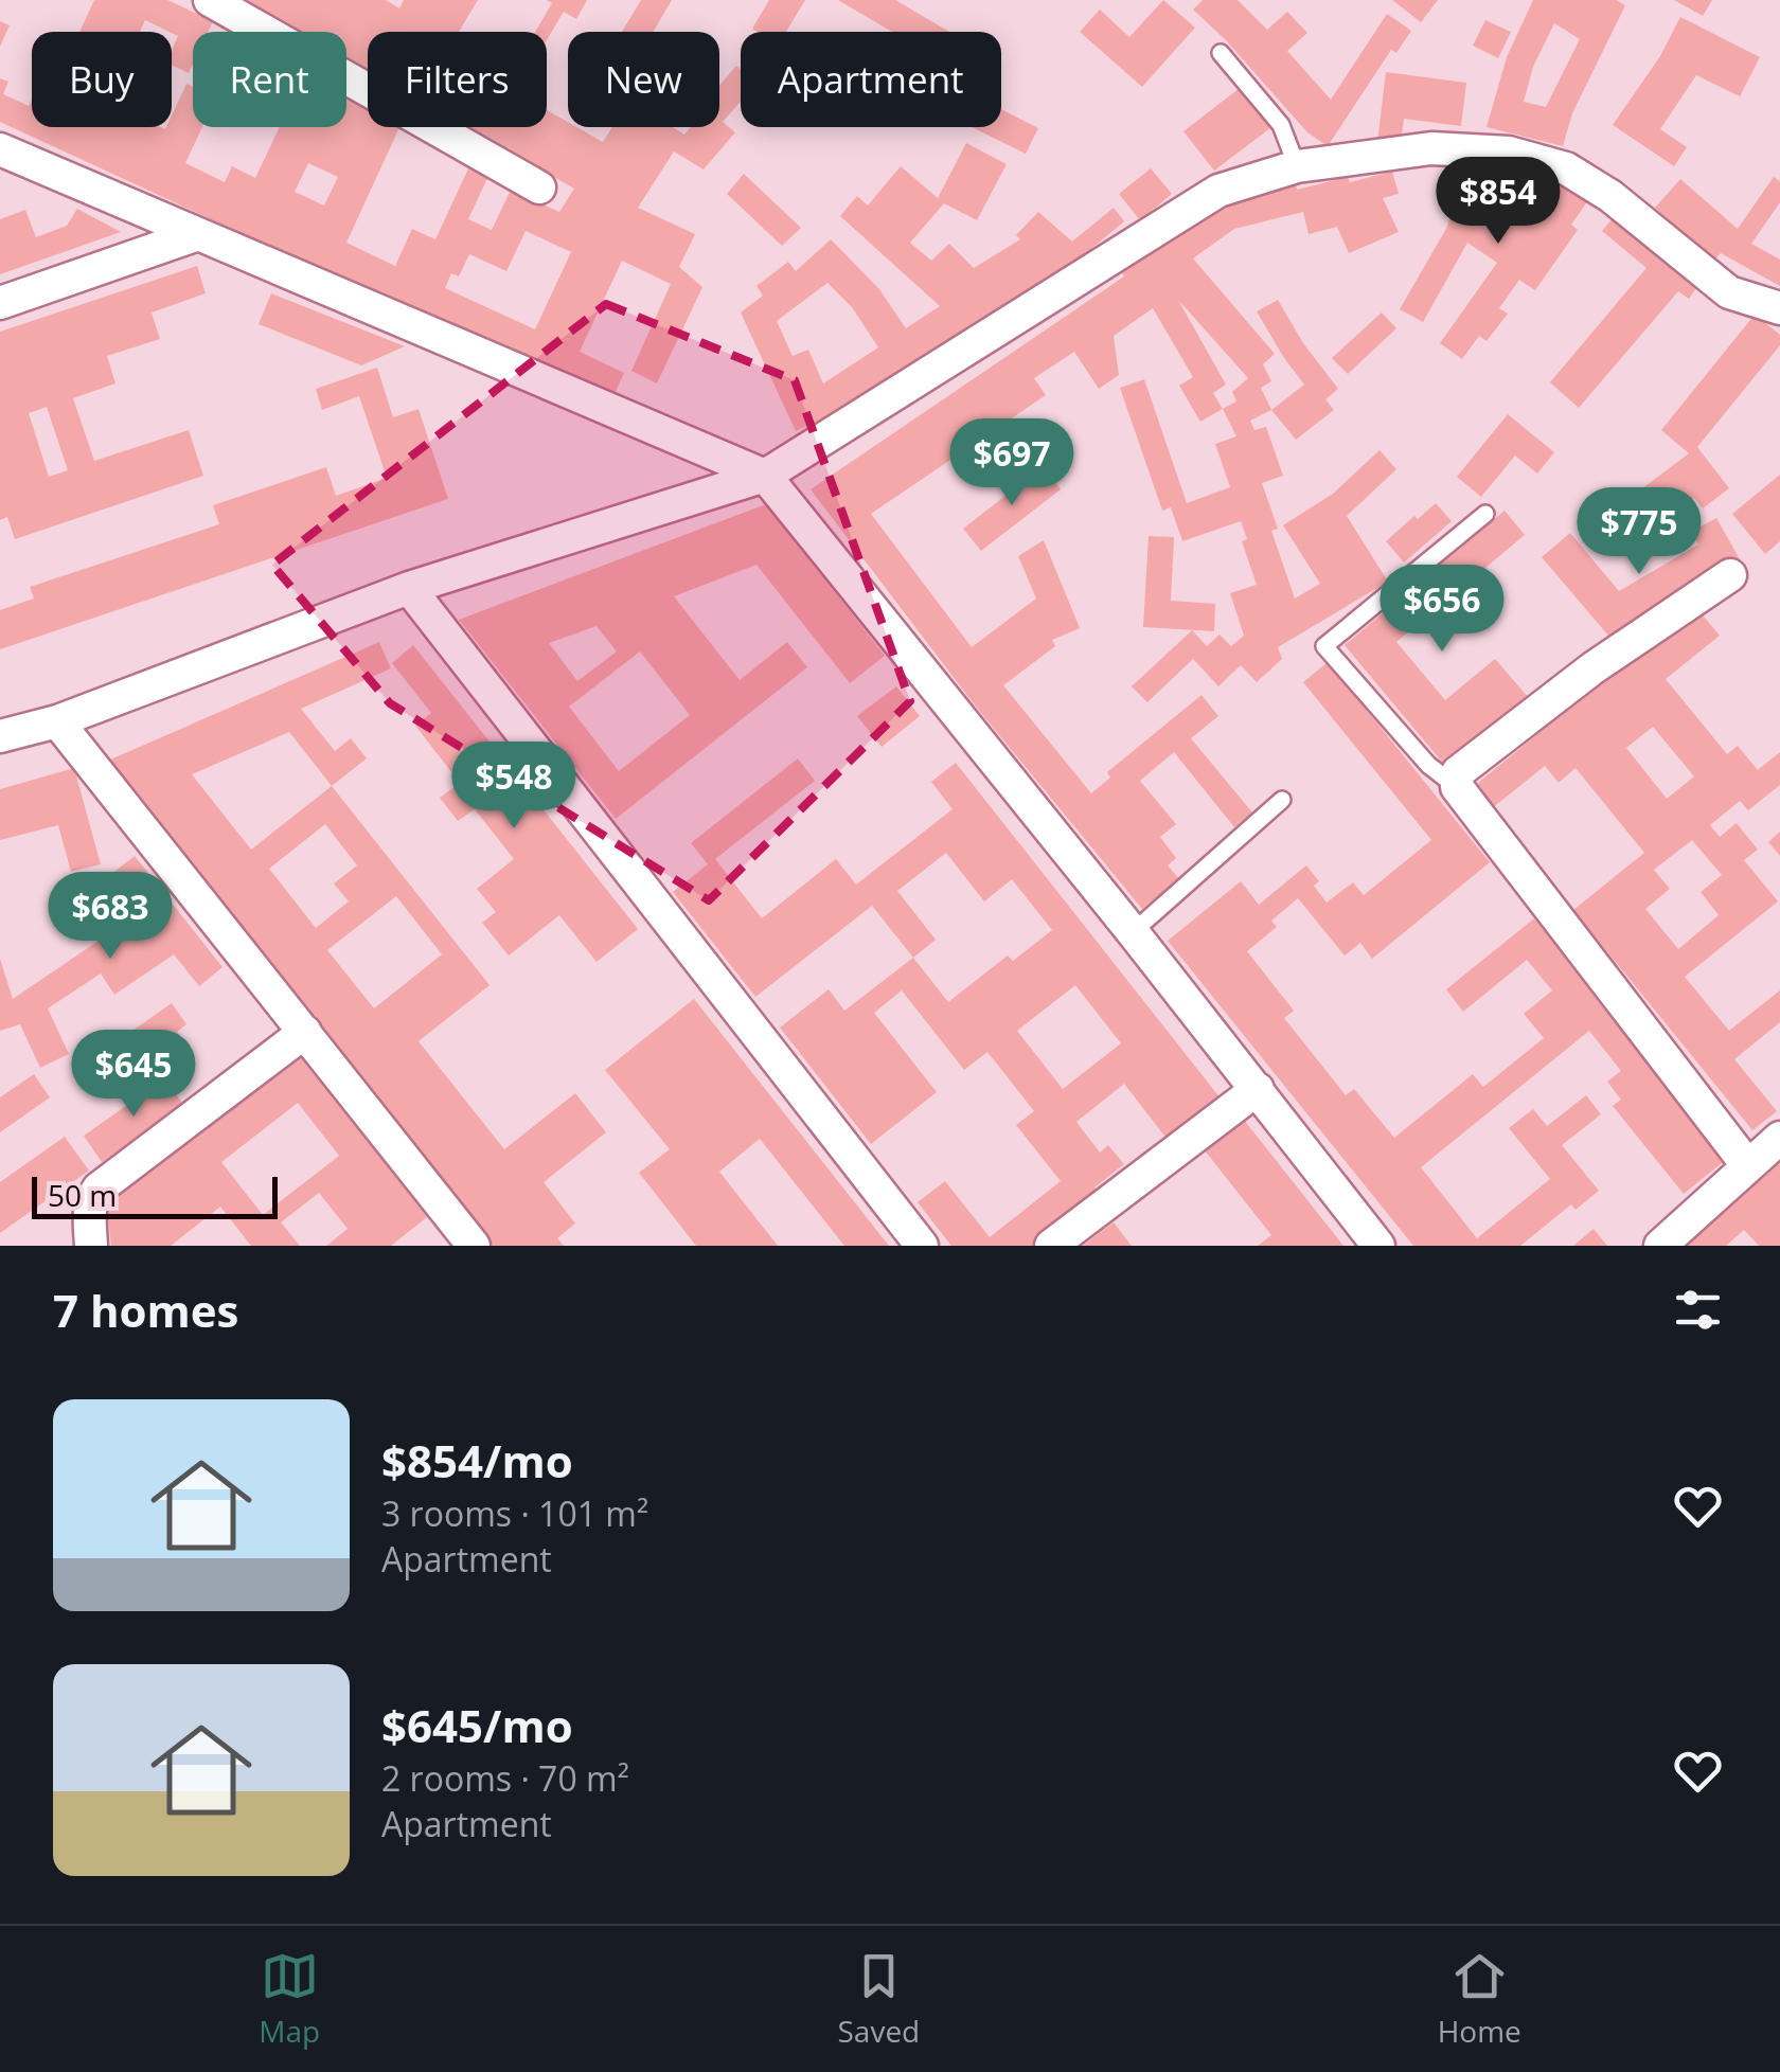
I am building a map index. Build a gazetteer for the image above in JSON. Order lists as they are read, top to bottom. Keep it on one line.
{"scale_bar":"50 m","page":{"chip":["Buy","Rent","Filters","New","Apartment"],"price":["$854","$697","$775","$656","$548","$683","$645"],"scale":"50 m","heading":"7 homes","list":[{"name":"$854/mo","note":"3 rooms · 101 m² · Apartment"},{"name":"$645/mo","note":"2 rooms · 70 m² · Apartment"}],"tabs":["Map","Saved","Home"]}}
